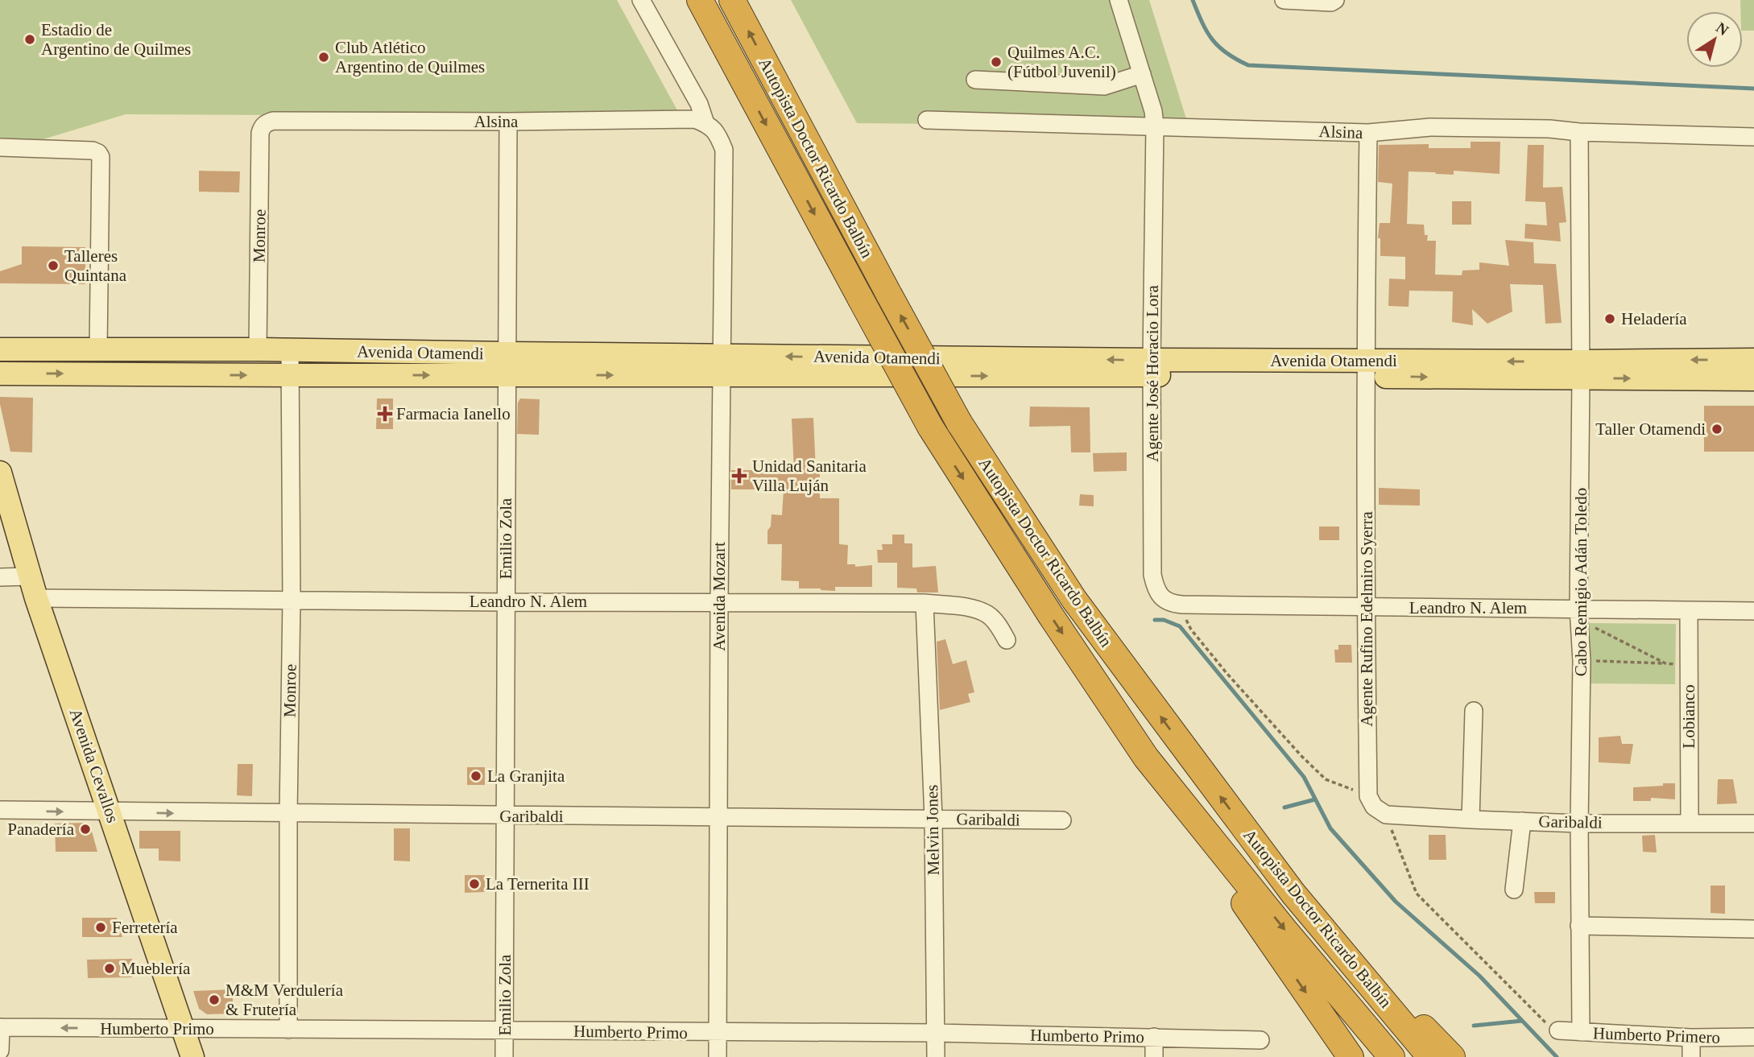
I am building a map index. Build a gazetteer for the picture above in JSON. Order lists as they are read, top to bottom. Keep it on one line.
{"streets":{"highway":["Autopista Doctor Ricardo Balbín"],"main road":["Avenida Otamendi","Avenida Cevallos"],"street":["Alsina","Monroe","Agente José Horacio Lora","Emilio Zola","Cabo Remigio Adán Toledo","Avenida Mozart","Leandro N. Alem","Agente Rufino Edelmiro Syerra","Lobianco","Garibaldi","Melvin Jones","Humberto Primo","Humberto Primero"]},"crossings":[["Alsina","Monroe"],["Alsina","Agente José Horacio Lora"],["Alsina","Emilio Zola"],["Alsina","Cabo Remigio Adán Toledo"],["Alsina","Avenida Mozart"],["Alsina","Agente Rufino Edelmiro Syerra"],["Monroe","Avenida Otamendi"],["Monroe","Leandro N. Alem"],["Monroe","Garibaldi"],["Monroe","Humberto Primo"],["Avenida Otamendi","Agente José Horacio Lora"],["Avenida Otamendi","Emilio Zola"],["Avenida Otamendi","Cabo Remigio Adán Toledo"],["Avenida Otamendi","Avenida Mozart"],["Avenida Otamendi","Agente Rufino Edelmiro Syerra"],["Agente José Horacio Lora","Leandro N. Alem"],["Emilio Zola","Leandro N. Alem"],["Emilio Zola","Garibaldi"],["Emilio Zola","Humberto Primo"],["Cabo Remigio Adán Toledo","Leandro N. Alem"],["Cabo Remigio Adán Toledo","Garibaldi"],["Cabo Remigio Adán Toledo","Humberto Primero"],["Avenida Mozart","Leandro N. Alem"],["Avenida Mozart","Garibaldi"],["Avenida Mozart","Humberto Primo"],["Leandro N. Alem","Agente Rufino Edelmiro Syerra"],["Leandro N. Alem","Lobianco"],["Leandro N. Alem","Avenida Cevallos"],["Leandro N. Alem","Melvin Jones"],["Lobianco","Garibaldi"],["Avenida Cevallos","Garibaldi"],["Avenida Cevallos","Humberto Primo"],["Garibaldi","Melvin Jones"],["Melvin Jones","Humberto Primo"]],"places":{"other":["Estadio de Argentino de Quilmes","Club Atlético Argentino de Quilmes","Quilmes A.C. (Fútbol Juvenil)","Talleres Quintana","Heladería","Taller Otamendi","La Granjita","Panadería","La Ternerita III","Ferretería","Mueblería","M&M Verdulería & Frutería"],"health":["Farmacia Ianello","Unidad Sanitaria Villa Luján"]},"north":"top right"}
